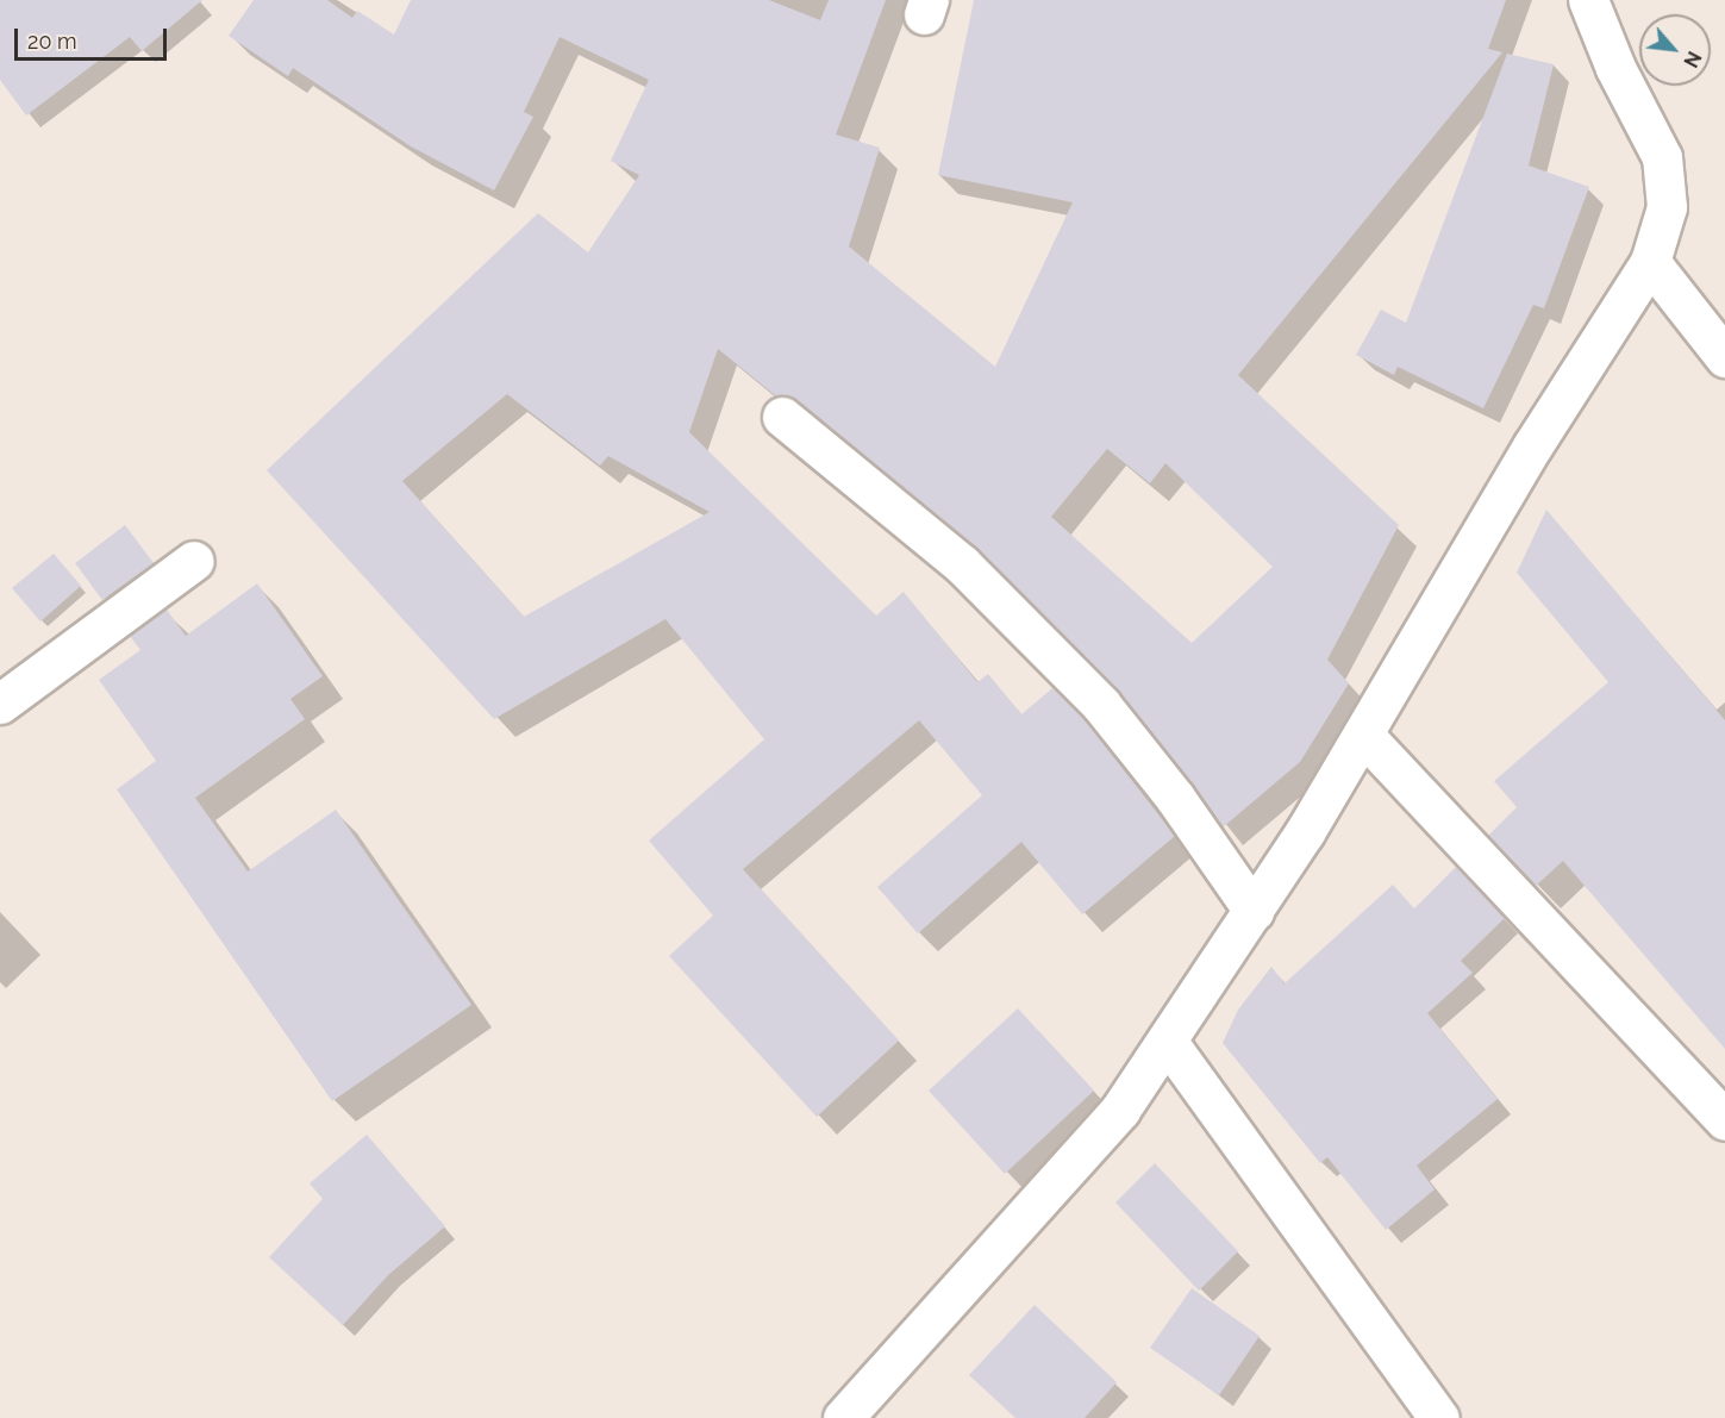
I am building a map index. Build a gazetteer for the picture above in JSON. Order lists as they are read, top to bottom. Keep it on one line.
{"scale_bar":"20 m","north":"bottom right"}
